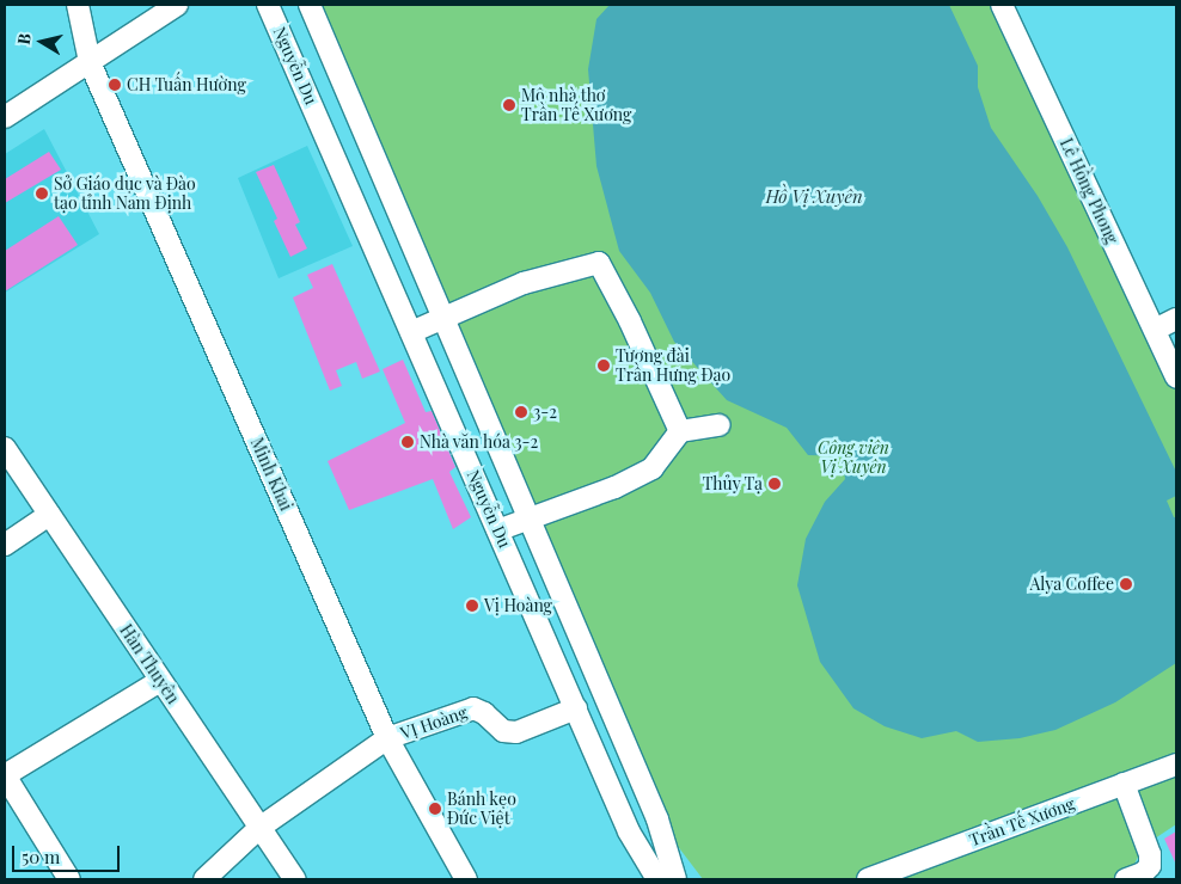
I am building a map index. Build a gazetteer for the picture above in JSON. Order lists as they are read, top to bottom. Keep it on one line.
{"streets":{"street":["Nguyễn Du","Lê Hồng Phong","Minh Khai","Hàn Thuyên","VỊ Hoàng","Trần Tế Xương"]},"crossings":[["Nguyễn Du","VỊ Hoàng"],["Minh Khai","VỊ Hoàng"],["Hàn Thuyên","VỊ Hoàng"]],"water":["Hồ Vị Xuyên"],"parks":["Công viên Vị Xuyên"],"places":["CH Tuấn Hường","Mộ nhà thơ Trần Tế Xương","Sở Giáo dục và Đào tạo tỉnh Nam Định","Tượng đài Trần Hưng Đạo","3-2","Nhà văn hóa 3-2","Thủy Tạ","Alya Coffee","Vị Hoàng","Bánh kẹo Đức Việt"],"scale_bar":"50 m","north":"left"}
